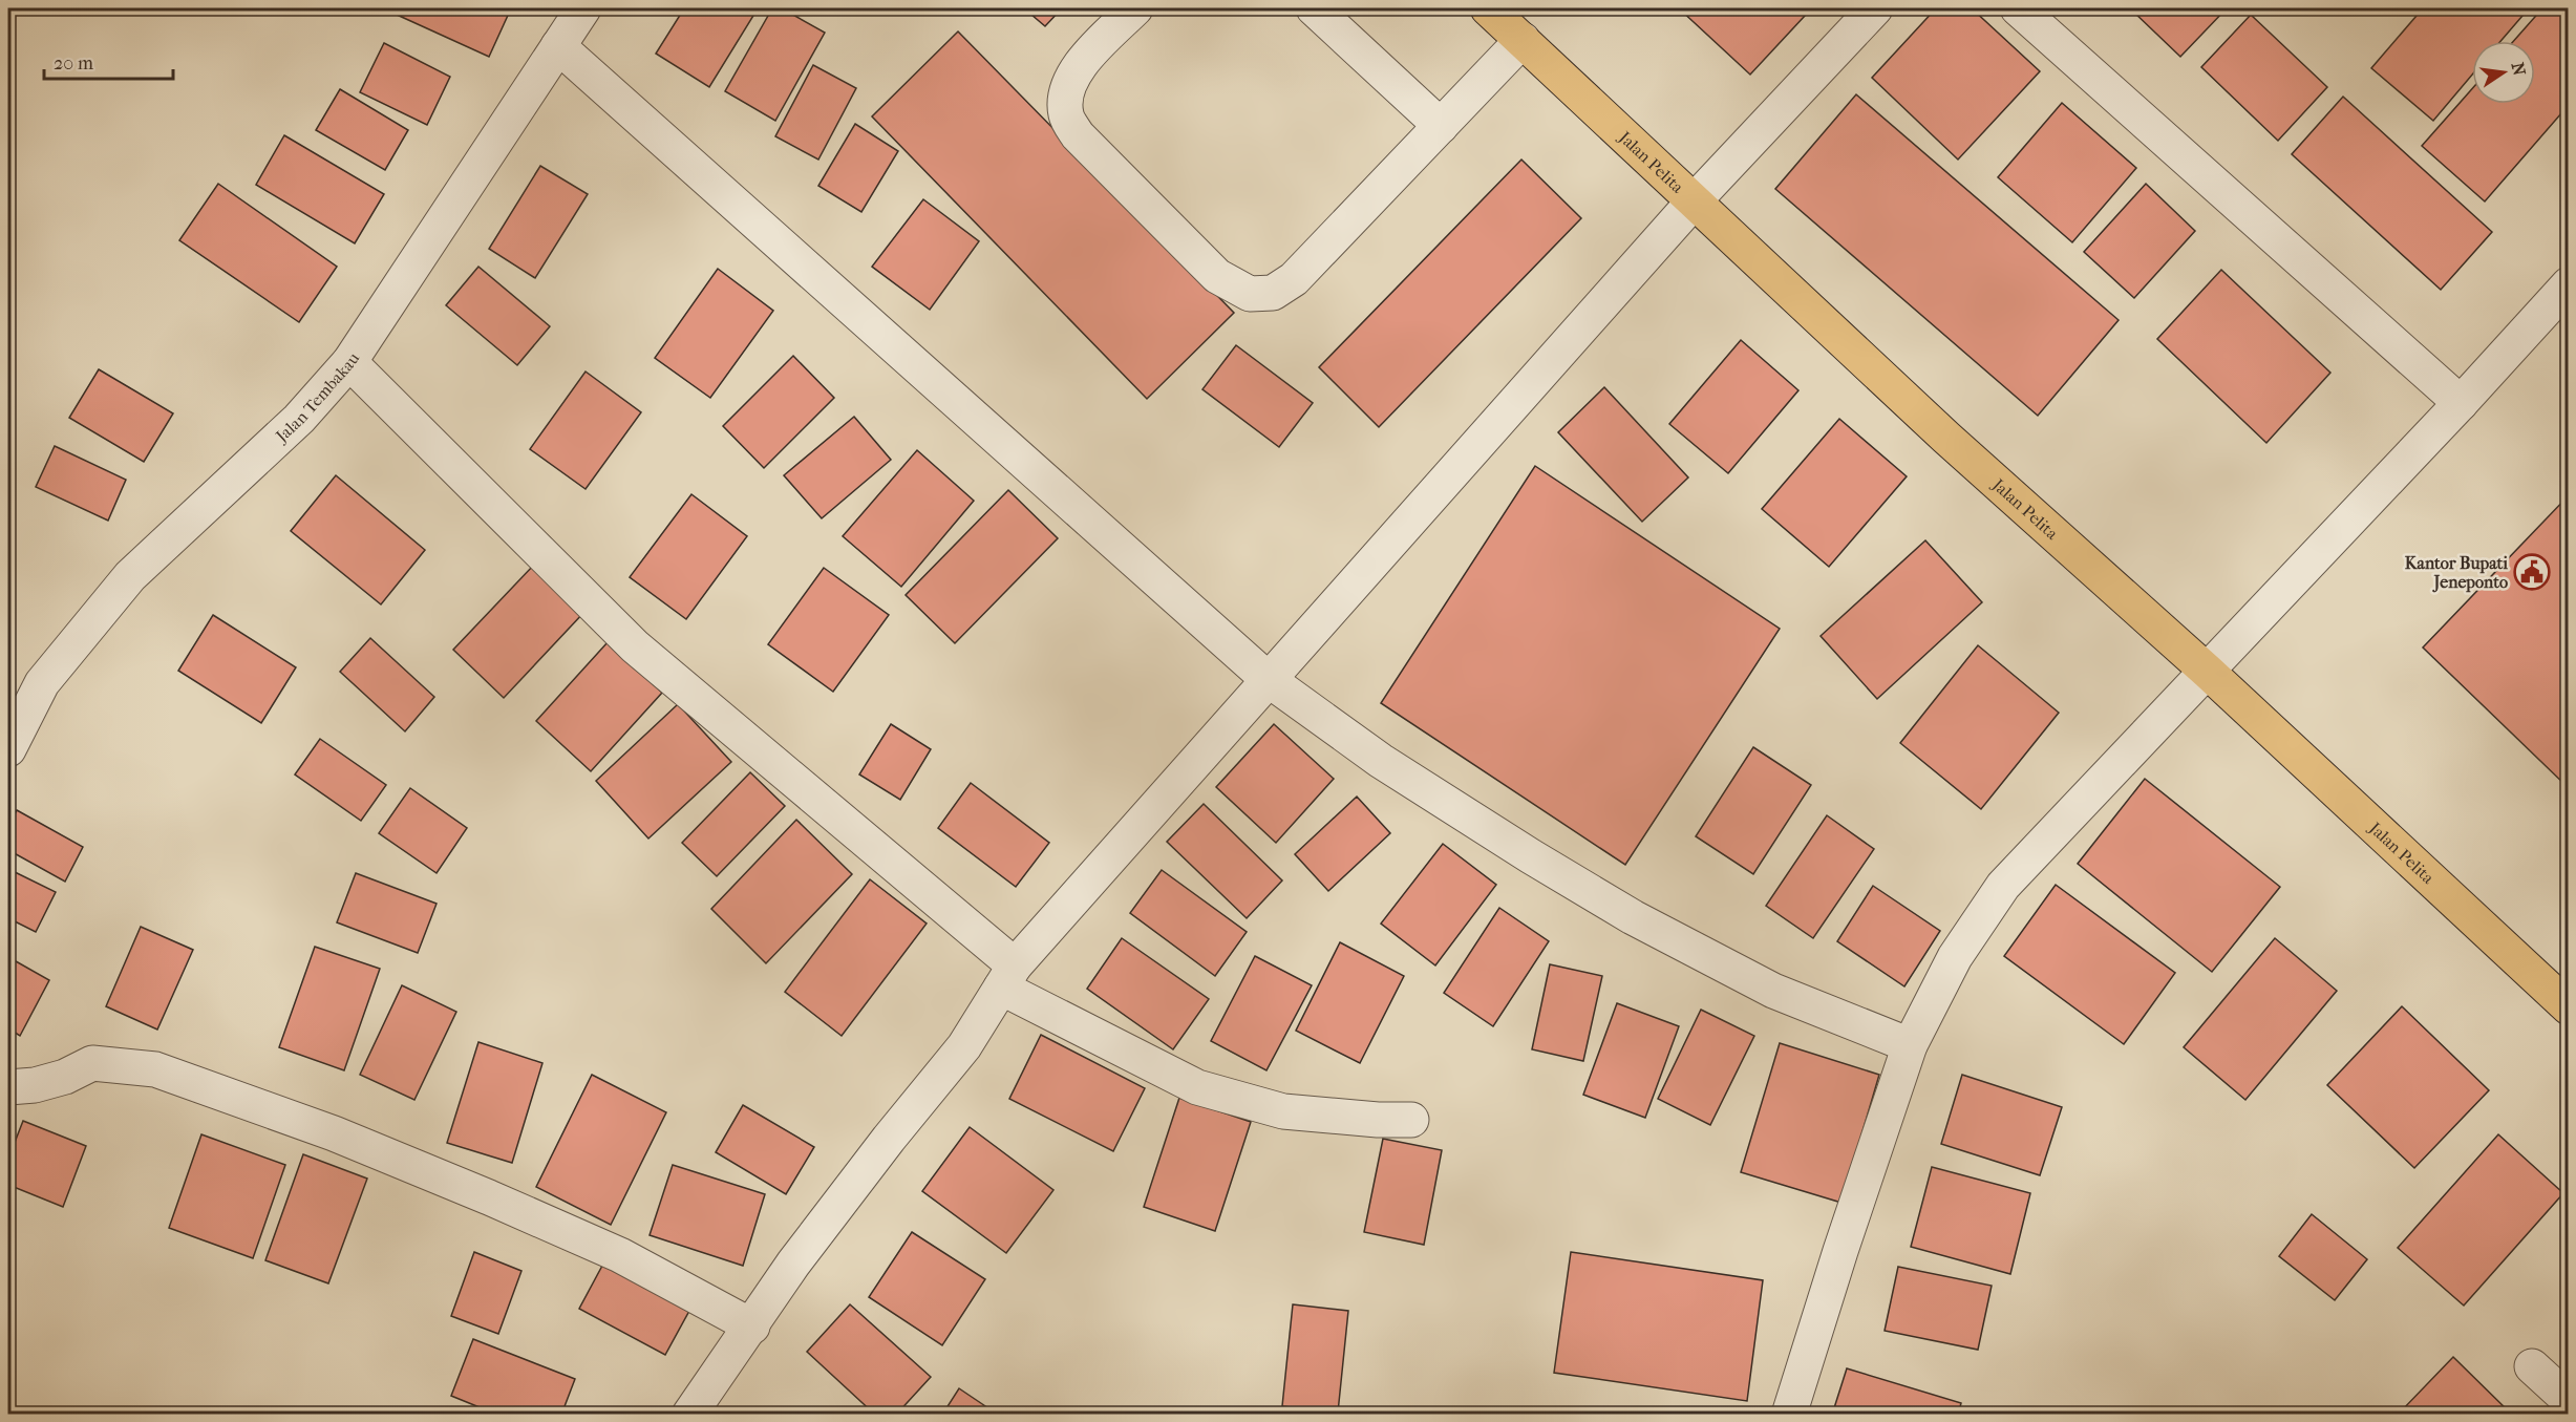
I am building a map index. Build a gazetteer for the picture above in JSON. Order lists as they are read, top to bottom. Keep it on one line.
{"streets":{"highway":["Jalan Pelita"],"street":["Jalan Tembakau"]},"places":{"public building":["Kantor Bupati Jeneponto"]},"scale_bar":"20 m","north":"right"}
